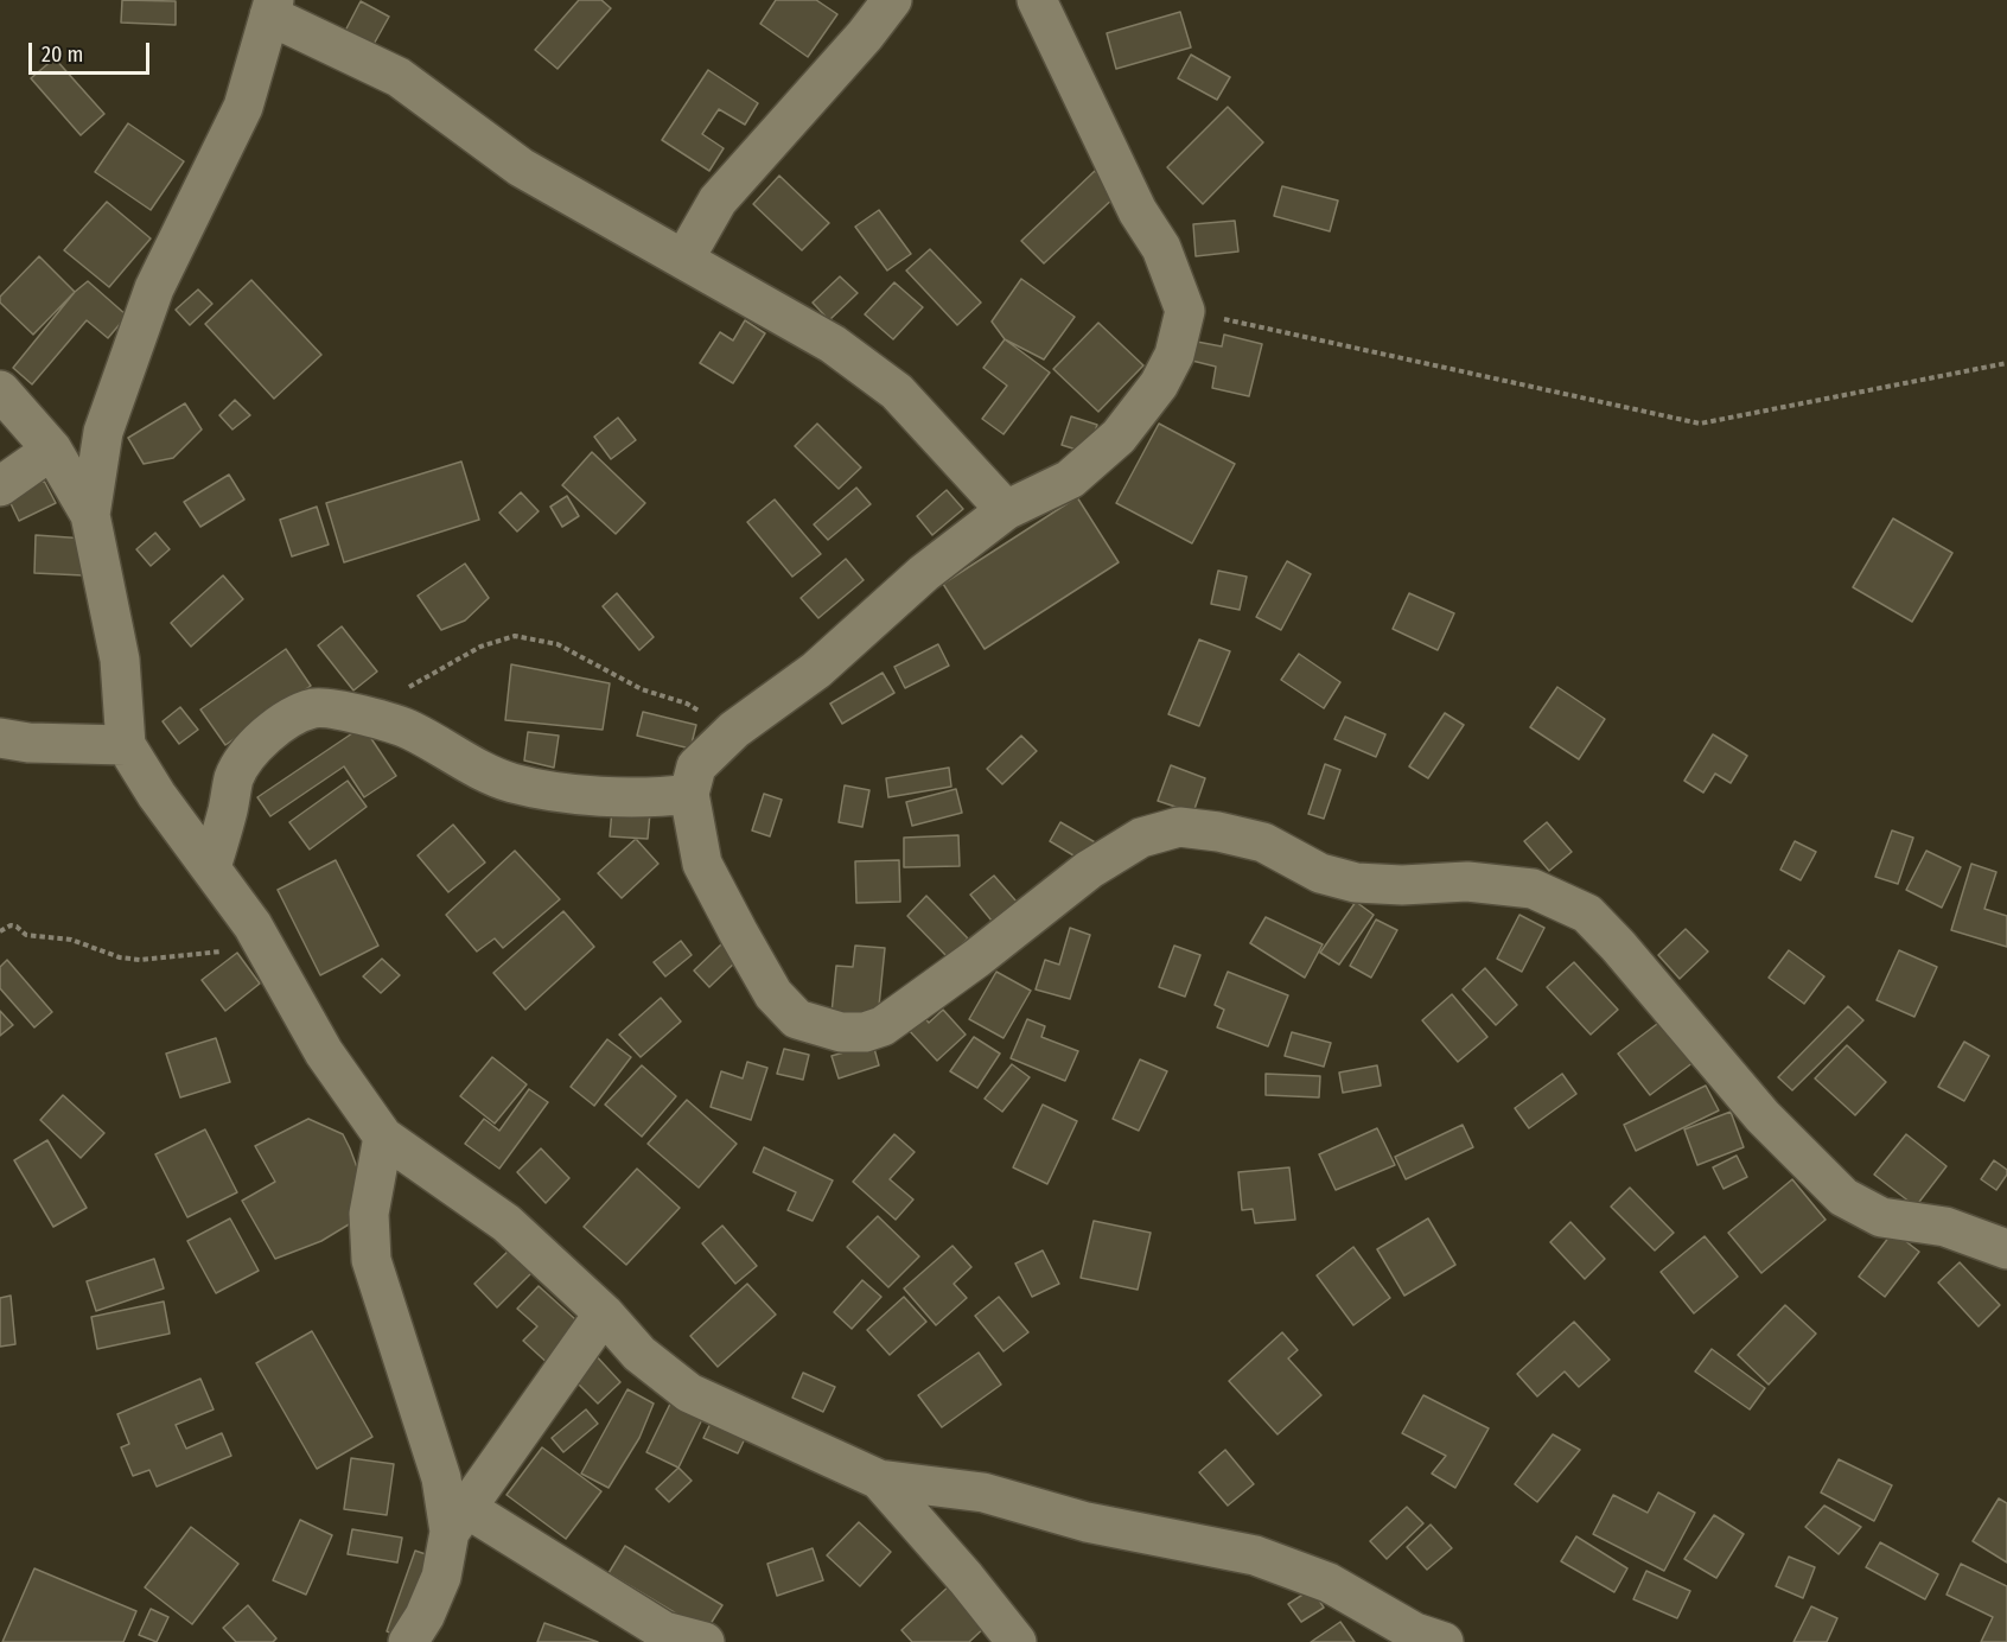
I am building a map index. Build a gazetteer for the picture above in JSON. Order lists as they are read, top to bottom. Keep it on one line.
{"scale_bar":"20 m"}
